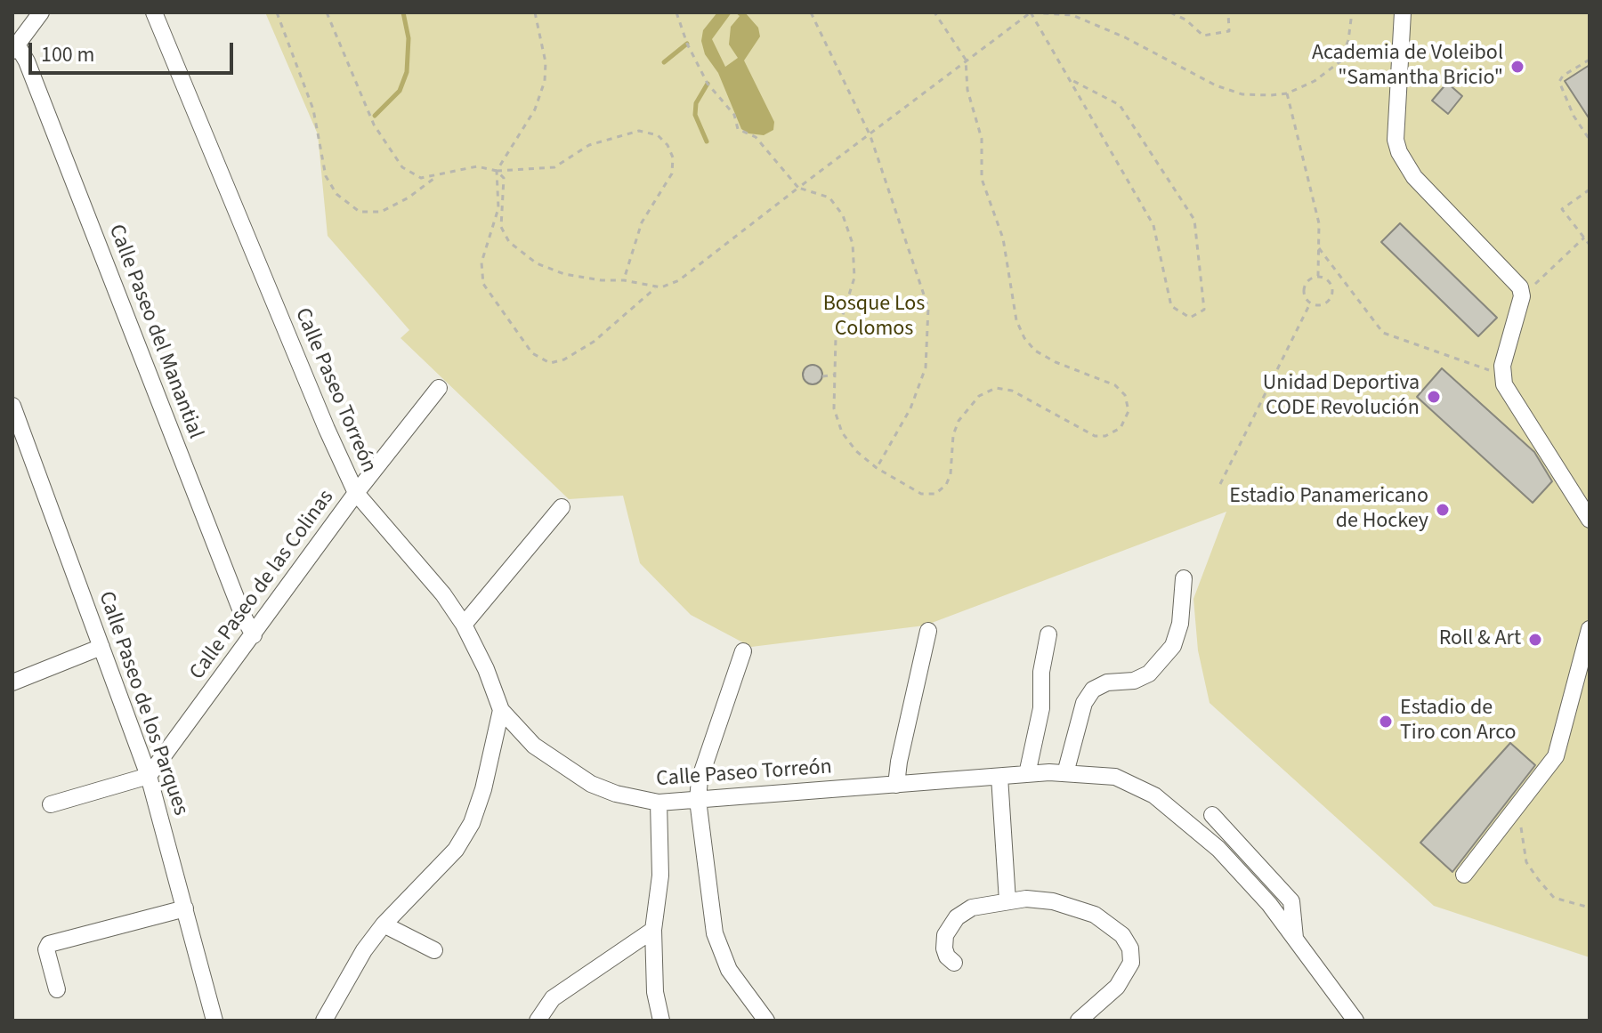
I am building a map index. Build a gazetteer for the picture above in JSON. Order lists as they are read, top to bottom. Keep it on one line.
{"streets":{"street":["Calle Paseo del Manantial","Calle Paseo Torreón","Calle Paseo de las Colinas","Calle Paseo de los Parques"]},"crossings":[["Calle Paseo del Manantial","Calle Paseo de las Colinas"],["Calle Paseo Torreón","Calle Paseo de las Colinas"],["Calle Paseo de las Colinas","Calle Paseo de los Parques"]],"parks":["Bosque Los Colomos"],"places":["Academia de Voleibol \"Samantha Bricio\"","Unidad Deportiva CODE Revolución","Estadio Panamericano de Hockey","Roll & Art","Estadio de Tiro con Arco"],"scale_bar":"100 m"}
